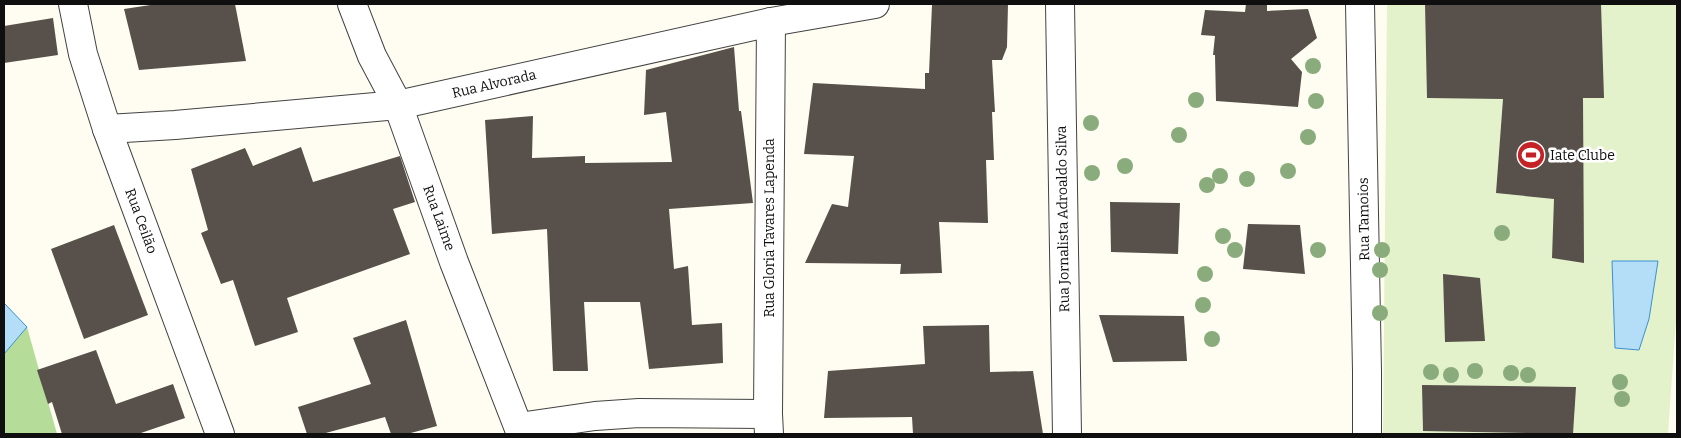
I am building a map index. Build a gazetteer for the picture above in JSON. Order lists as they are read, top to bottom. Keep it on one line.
{"streets":{"street":["Rua Alvorada","Rua Laime","Rua Jornalista Adroaldo Silva","Rua Tamoios","Rua Ceilão","Rua Gloria Tavares Lapenda"]},"crossings":[["Rua Alvorada","Rua Laime"],["Rua Alvorada","Rua Ceilão"],["Rua Alvorada","Rua Gloria Tavares Lapenda"]],"places":{"sports":["Iate Clube"]}}
